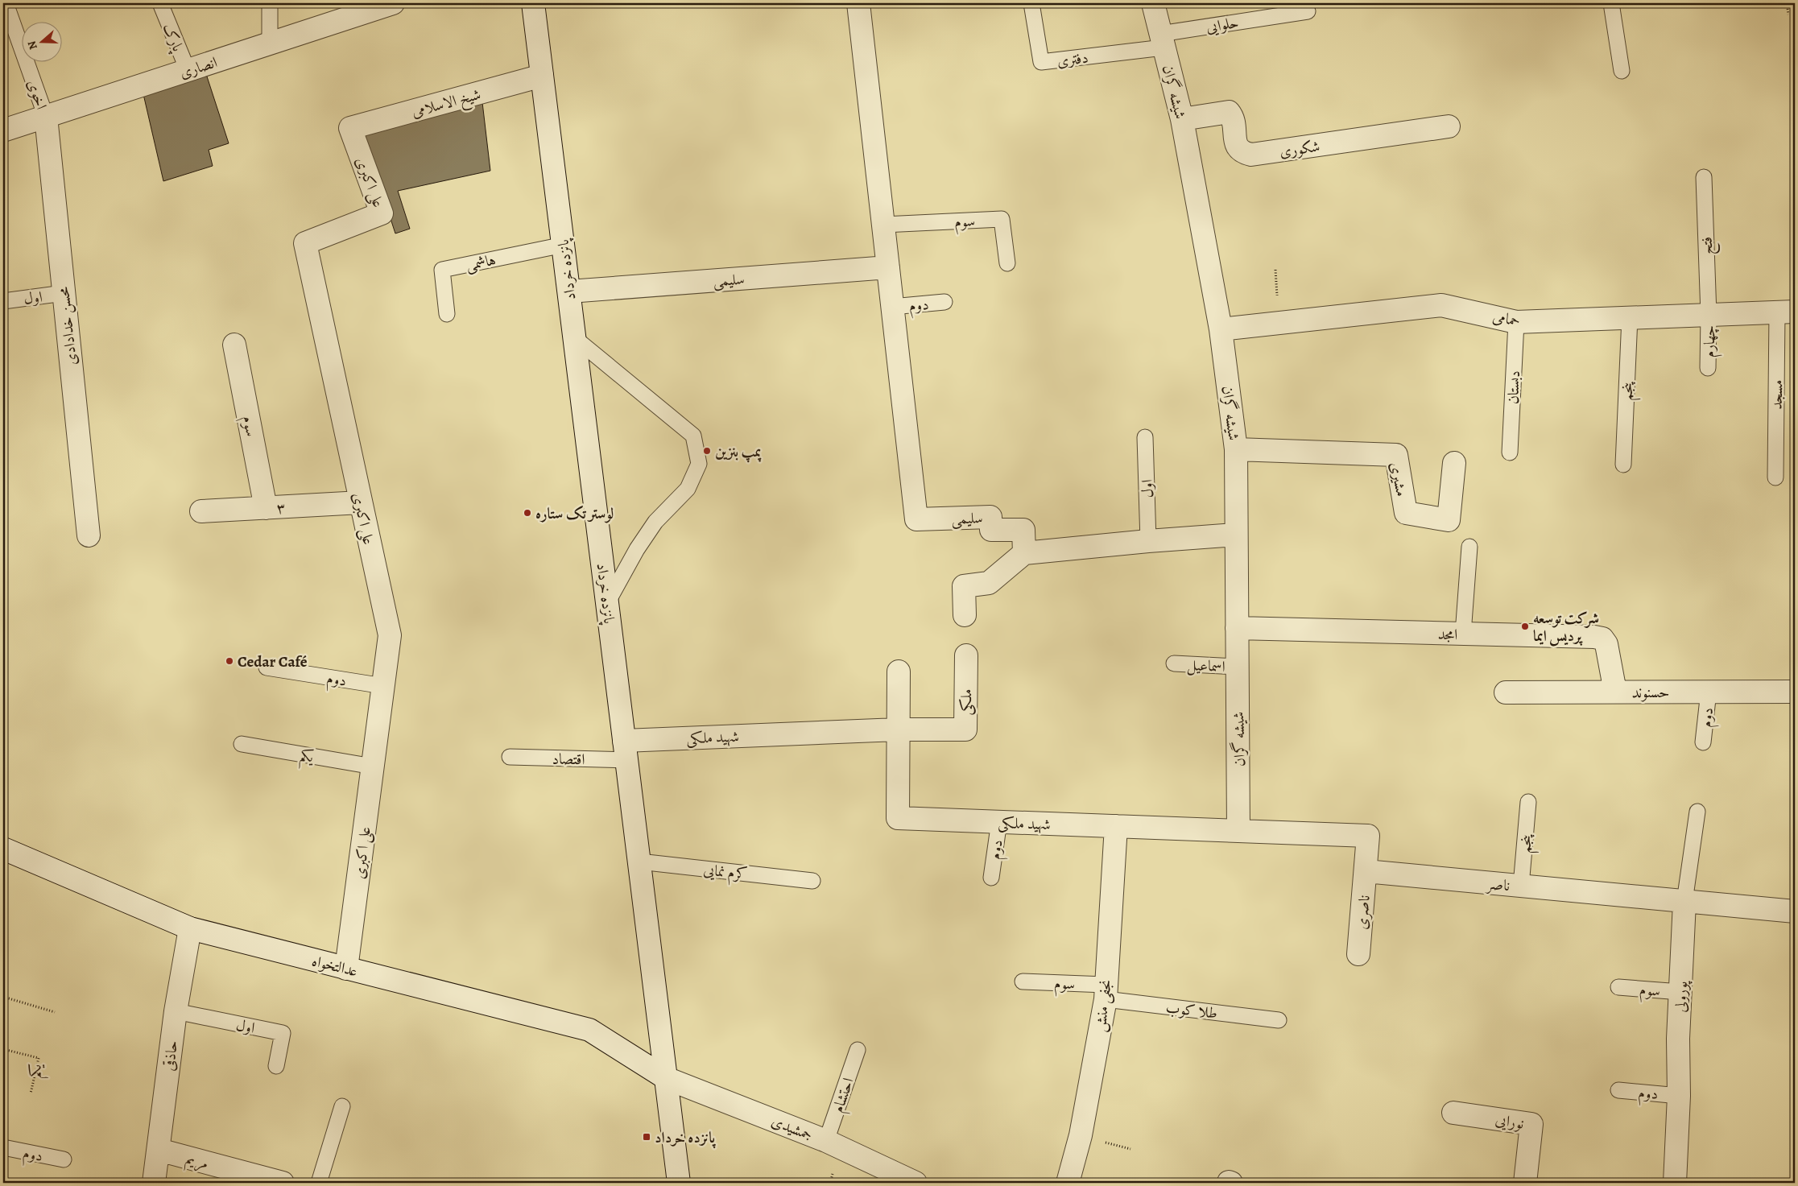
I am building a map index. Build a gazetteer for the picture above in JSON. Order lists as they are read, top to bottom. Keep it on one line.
{"streets":{"street":["انصاری","شیشه گران","شیخ الاسلامی","شکوری","علی اکبری","سوم","پانزده خرداد","سلیمی","حمامی","محسن خدادادی","مشیری","۳","امجد","حسنوند","ملکی","شهید ملکی","ناصر","ناصری","عدالتخواه","پورولی","نجفی منش","حاذقی","نورایی","جمشیدی","مریم"],"lane":["حلوایی","پارک","دفتری","اخوی","فتح","هاشمی","اول","دوم","چهارم","دبستان","پنجم","مسجد","اسماعیل","یکم","اقتصاد","کرم نمایی","طلا کوب","احتشام"]},"crossings":[["حلوایی","دفتری"],["حلوایی","شیشه گران"],["پارک","انصاری"],["دفتری","شیشه گران"],["انصاری","اخوی"],["انصاری","محسن خدادادی"],["شیشه گران","شکوری"],["شیشه گران","حمامی"],["شیشه گران","مشیری"],["شیشه گران","امجد"],["شیشه گران","اسماعیل"],["شیشه گران","شهید ملکی"],["اخوی","محسن خدادادی"],["شیخ الاسلامی","علی اکبری"],["شیخ الاسلامی","پانزده خرداد"],["علی اکبری","دوم"],["علی اکبری","۳"],["علی اکبری","یکم"],["علی اکبری","عدالتخواه"],["سوم","سلیمی"],["سوم","۳"],["سوم","پورولی"],["سوم","نجفی منش"],["سوم","طلا کوب"],["فتح","حمامی"],["فتح","چهارم"],["هاشمی","پانزده خرداد"],["پانزده خرداد","سلیمی"],["پانزده خرداد","شهید ملکی"],["پانزده خرداد","اقتصاد"],["پانزده خرداد","کرم نمایی"],["پانزده خرداد","عدالتخواه"],["پانزده خرداد","جمشیدی"],["سلیمی","دوم"],["اول","محسن خدادادی"],["اول","حاذقی"],["دوم","حسنوند"],["دوم","شهید ملکی"],["دوم","پورولی"],["حمامی","چهارم"],["حمامی","دبستان"],["حمامی","پنجم"],["حمامی","مسجد"],["پنجم","ناصر"],["امجد","حسنوند"],["ملکی","شهید ملکی"],["شهید ملکی","اقتصاد"],["شهید ملکی","نجفی منش"],["ناصر","ناصری"],["ناصر","پورولی"],["عدالتخواه","حاذقی"],["عدالتخواه","جمشیدی"],["نجفی منش","طلا کوب"],["حاذقی","مریم"],["احتشام","جمشیدی"]],"places":{"other":["پمپ بنزین","لوستر تک ستاره","شرکت توسعه پردیس ایما","Cedar Café"],"transit":["پانزده خرداد"]},"north":"left"}
